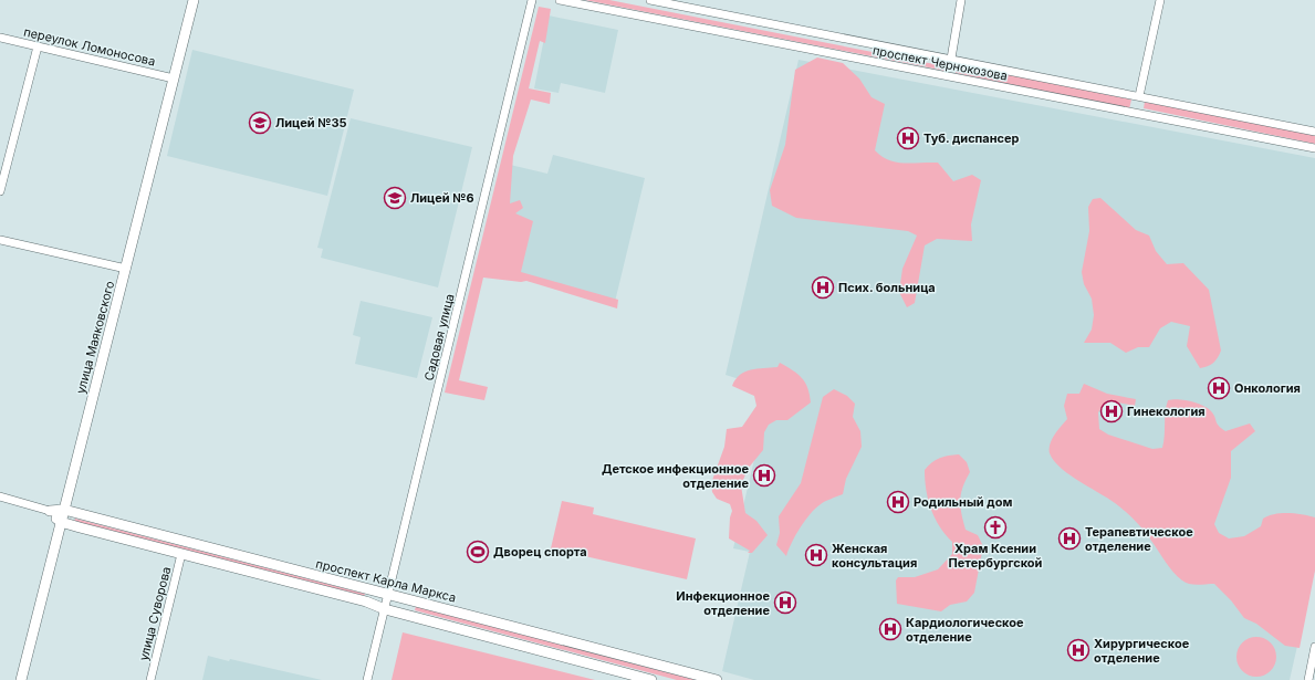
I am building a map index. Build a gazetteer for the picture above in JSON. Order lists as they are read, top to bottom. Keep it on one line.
{"streets":{"main road":["улица Маяковского","проспект Карла Маркса"],"street":["переулок Ломоносова","проспект Чернокозова","Садовая улица","улица Суворова"]},"crossings":[["переулок Ломоносова","улица Маяковского"],["улица Маяковского","проспект Карла Маркса"],["Садовая улица","проспект Карла Маркса"],["проспект Карла Маркса","улица Суворова"]],"places":{"school or university":["Лицей №35","Лицей №6"],"hospital":["Туб. диспансер","Псих. больница","Онкология","Гинекология","Детское инфекционное отделение","Родильный дом","Терапевтическое отделение","Женская консультация","Инфекционное отделение","Кардиологическое отделение","Хирургическое отделение"],"church":["Храм Ксении Петербургской"],"sports":["Дворец спорта"]}}
